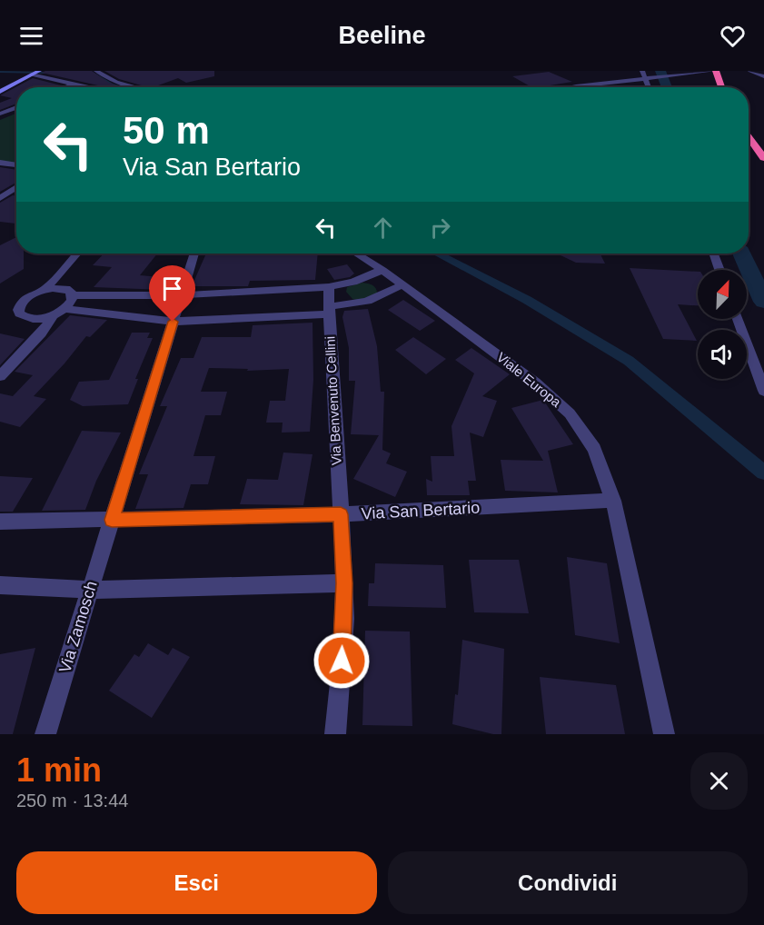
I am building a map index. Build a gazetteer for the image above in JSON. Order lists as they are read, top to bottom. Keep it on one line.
{"streets":{"street":["Viale Europa","Via Benvenuto Cellini","Via San Bertario","Via Zamosch"]},"crossings":[["Viale Europa","Via San Bertario"],["Via Benvenuto Cellini","Via San Bertario"],["Via San Bertario","Via Zamosch"]],"north":"top right","page":{"header":"Beeline","turn":["50 m","Via San Bertario"],"heading":["1 min","250 m · 13:44"],"buttons":["Esci","Condividi"]}}
